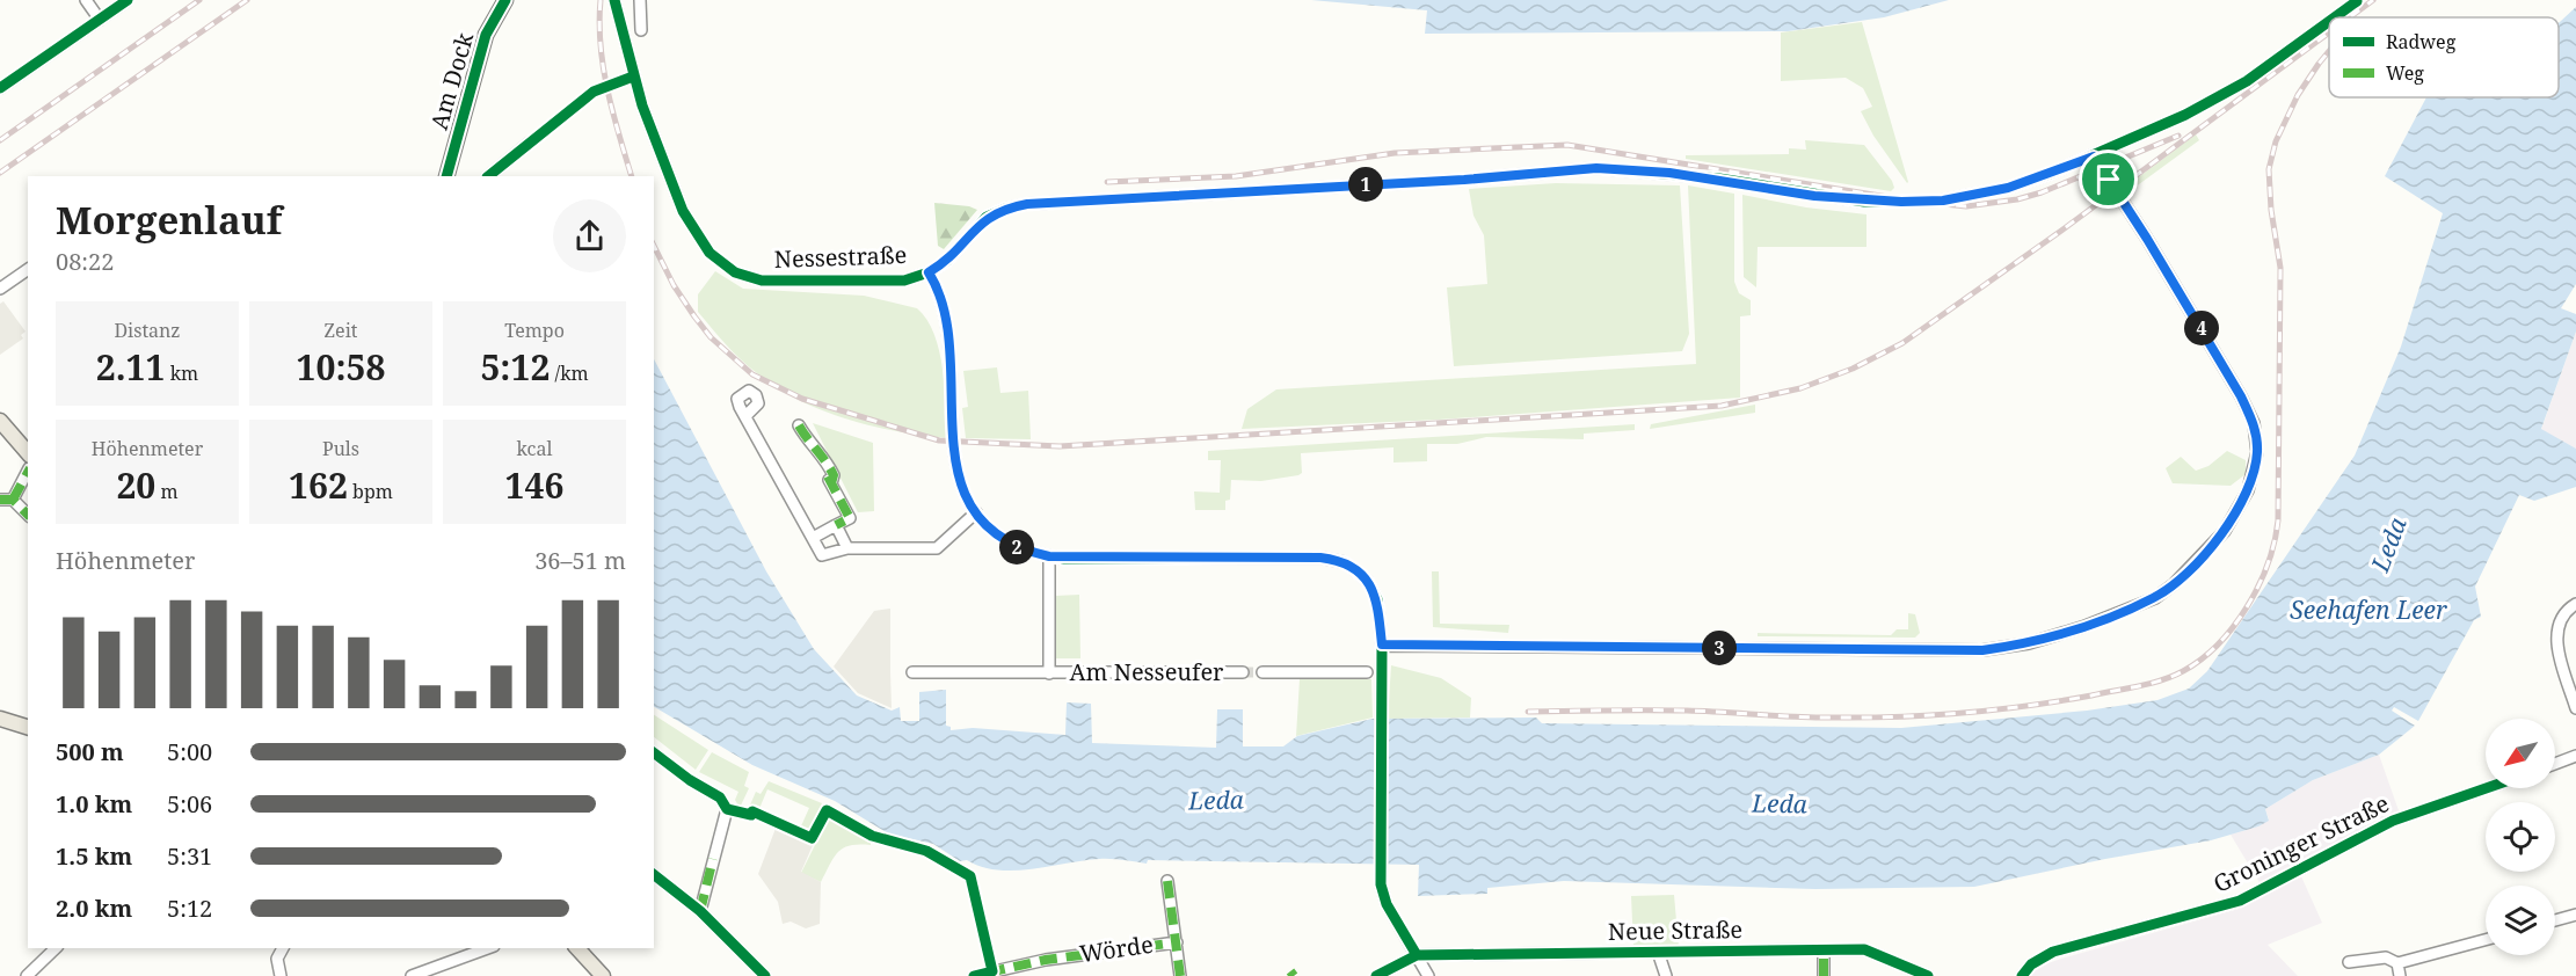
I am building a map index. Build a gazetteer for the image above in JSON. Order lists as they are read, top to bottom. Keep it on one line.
{"streets":{"main road":["Am Dock"],"street":["Nessestraße","Am Nesseufer","Groninger Straße","Neue Straße","Wörde"]},"crossings":[["Nessestraße","Am Nesseufer"],["Nessestraße","Neue Straße"]],"water":["Leda","Seehafen Leer"],"legend":["Radweg","Weg"],"north":"bottom left","page":{"pins":["1","4","2","3"],"heading":["Morgenlauf","08:22"],"stats":[["Distanz","2.11 km"],["Zeit","10:58"],["Tempo","5:12 /km"],["Höhenmeter","20 m"],["Puls","162 bpm"],["kcal","146"]],"chart":["Höhenmeter","36–51 m"],"list":[{"name":"500 m","note":"5:00"},{"name":"1.0 km","note":"5:06"},{"name":"1.5 km","note":"5:31"},{"name":"2.0 km","note":"5:12"}]}}
